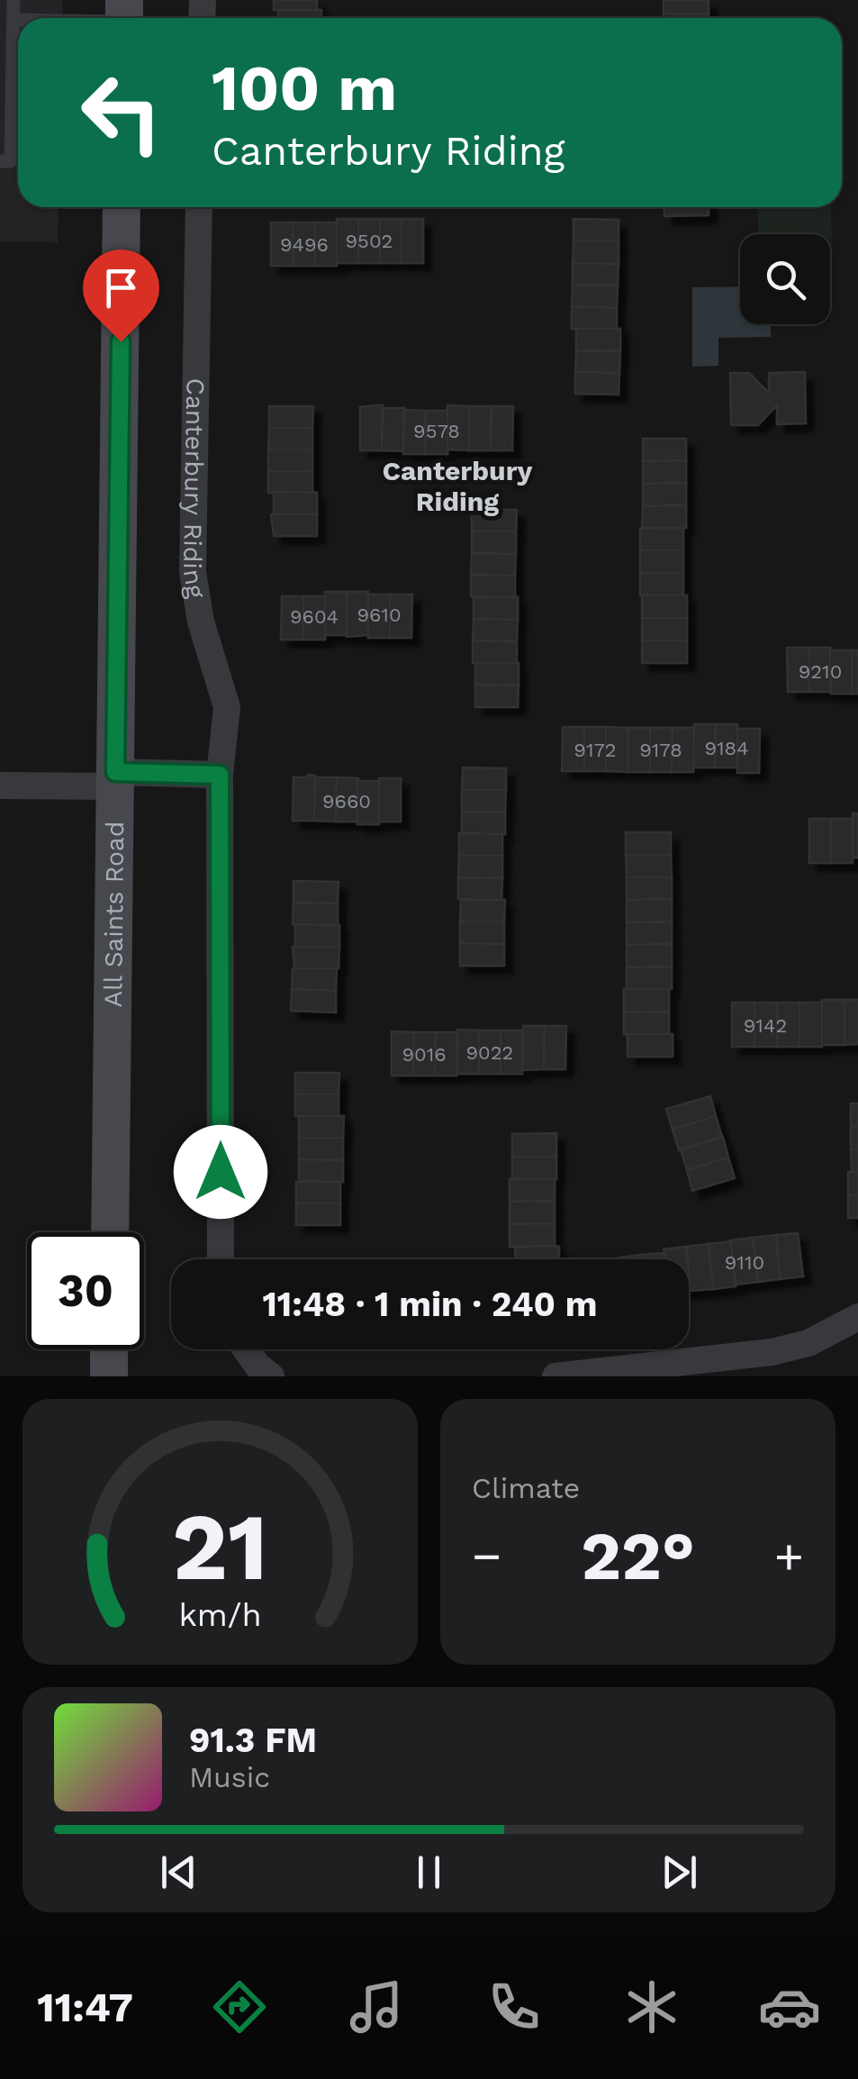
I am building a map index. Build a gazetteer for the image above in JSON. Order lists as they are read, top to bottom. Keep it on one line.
{"streets":{"street":["Canterbury Riding","All Saints Road"]},"districts":["Canterbury Riding"],"house_numbers":["9502","9496","9578","9610","9604","9210","9184","9172","9178","9660","9142","9022","9016","9110"],"page":{"turn":["100 m","Canterbury Riding"],"limit":"30","trip":"11:48 · 1 min · 240 m","tile":"Climate","heat":["−","22°","+"],"song":["91.3 FM","Music"],"tabs":"11:47","gauge":["21","km/h"]}}
